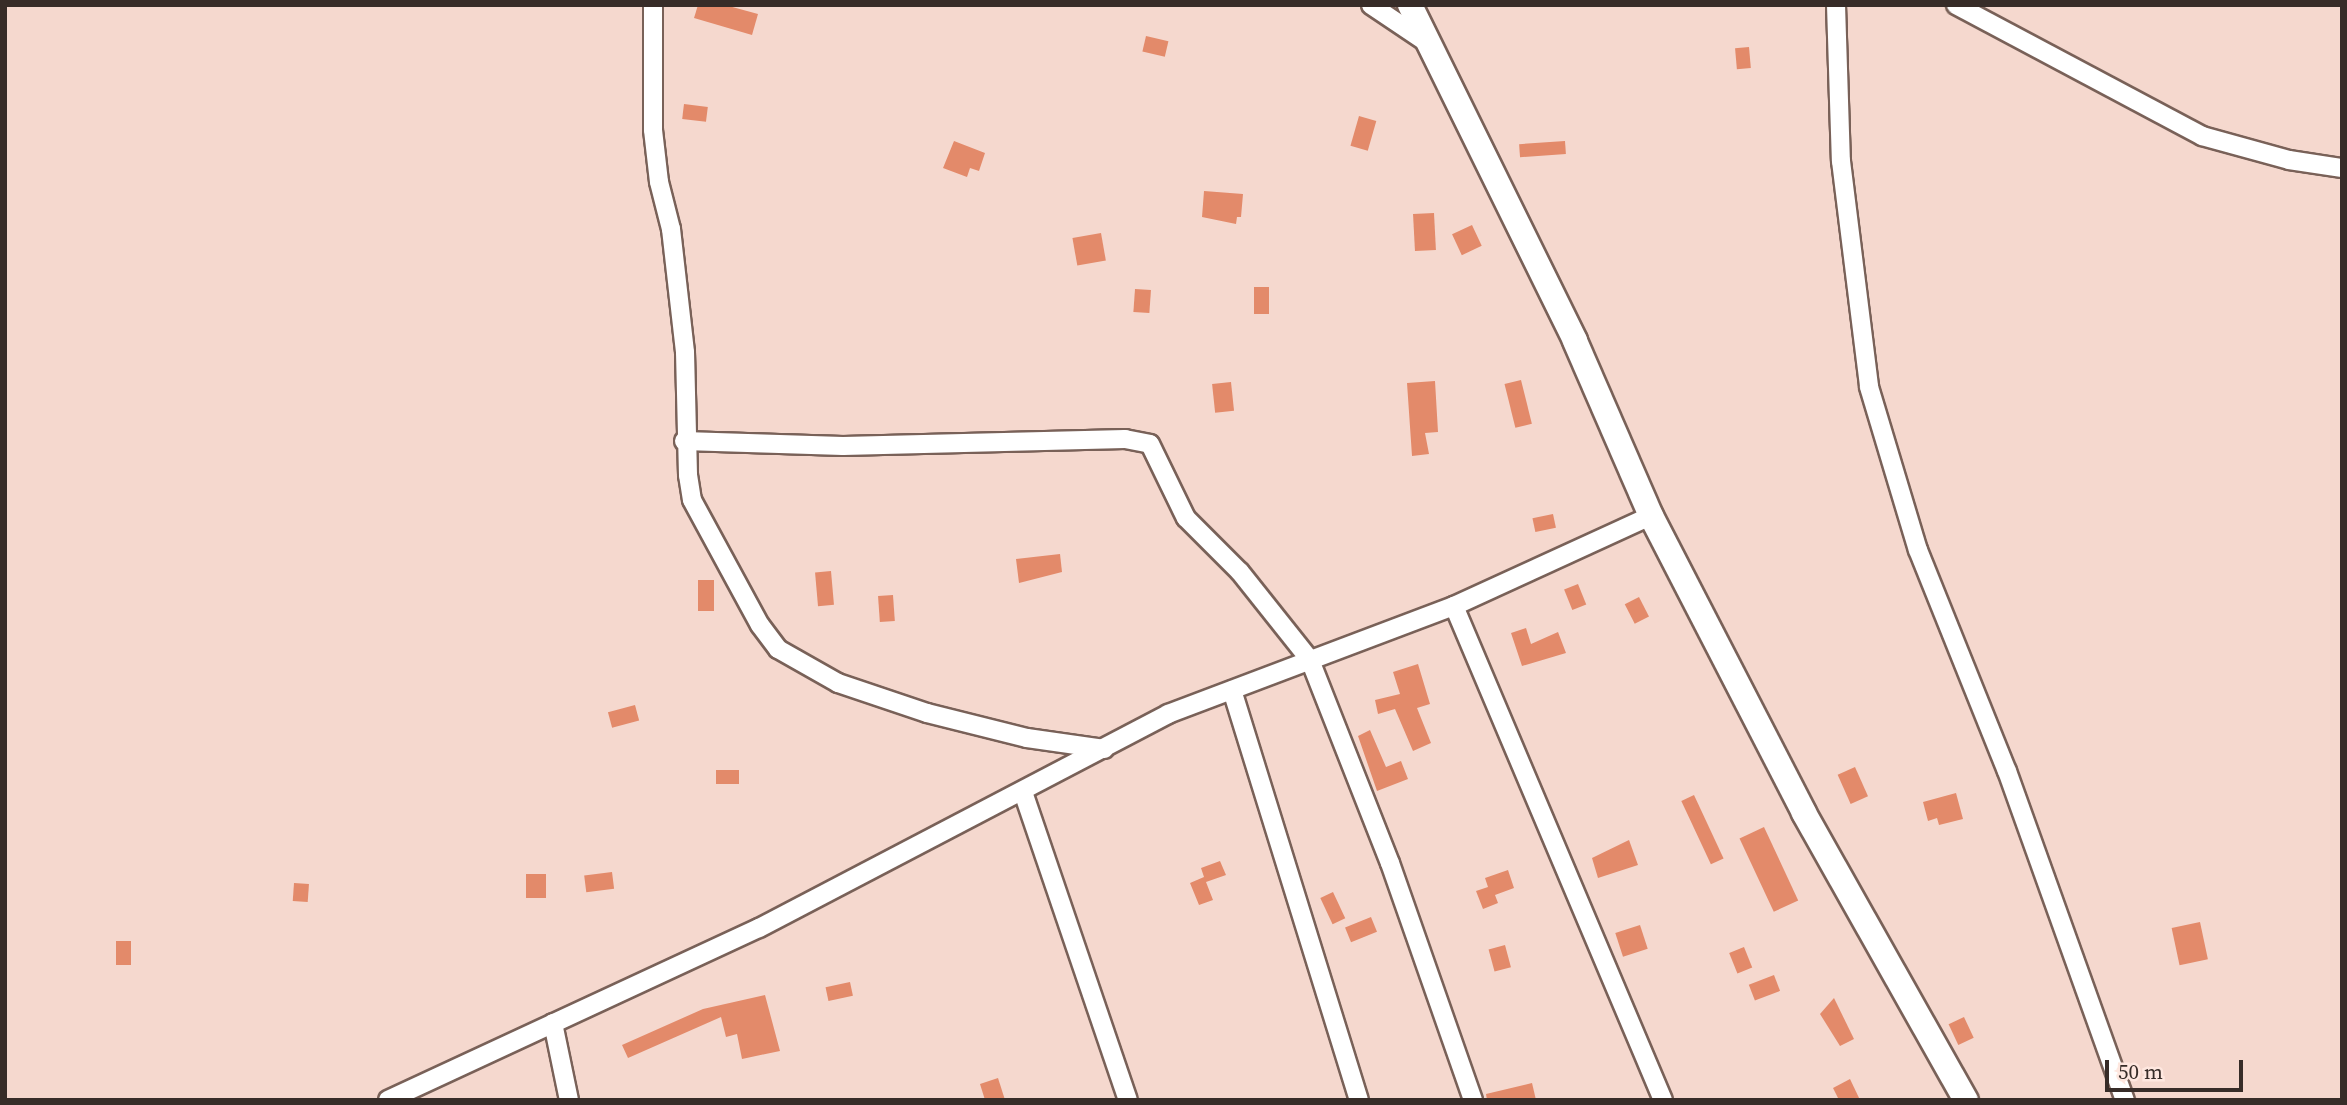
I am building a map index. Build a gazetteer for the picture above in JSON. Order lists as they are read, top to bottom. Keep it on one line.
{"scale_bar":"50 m"}
